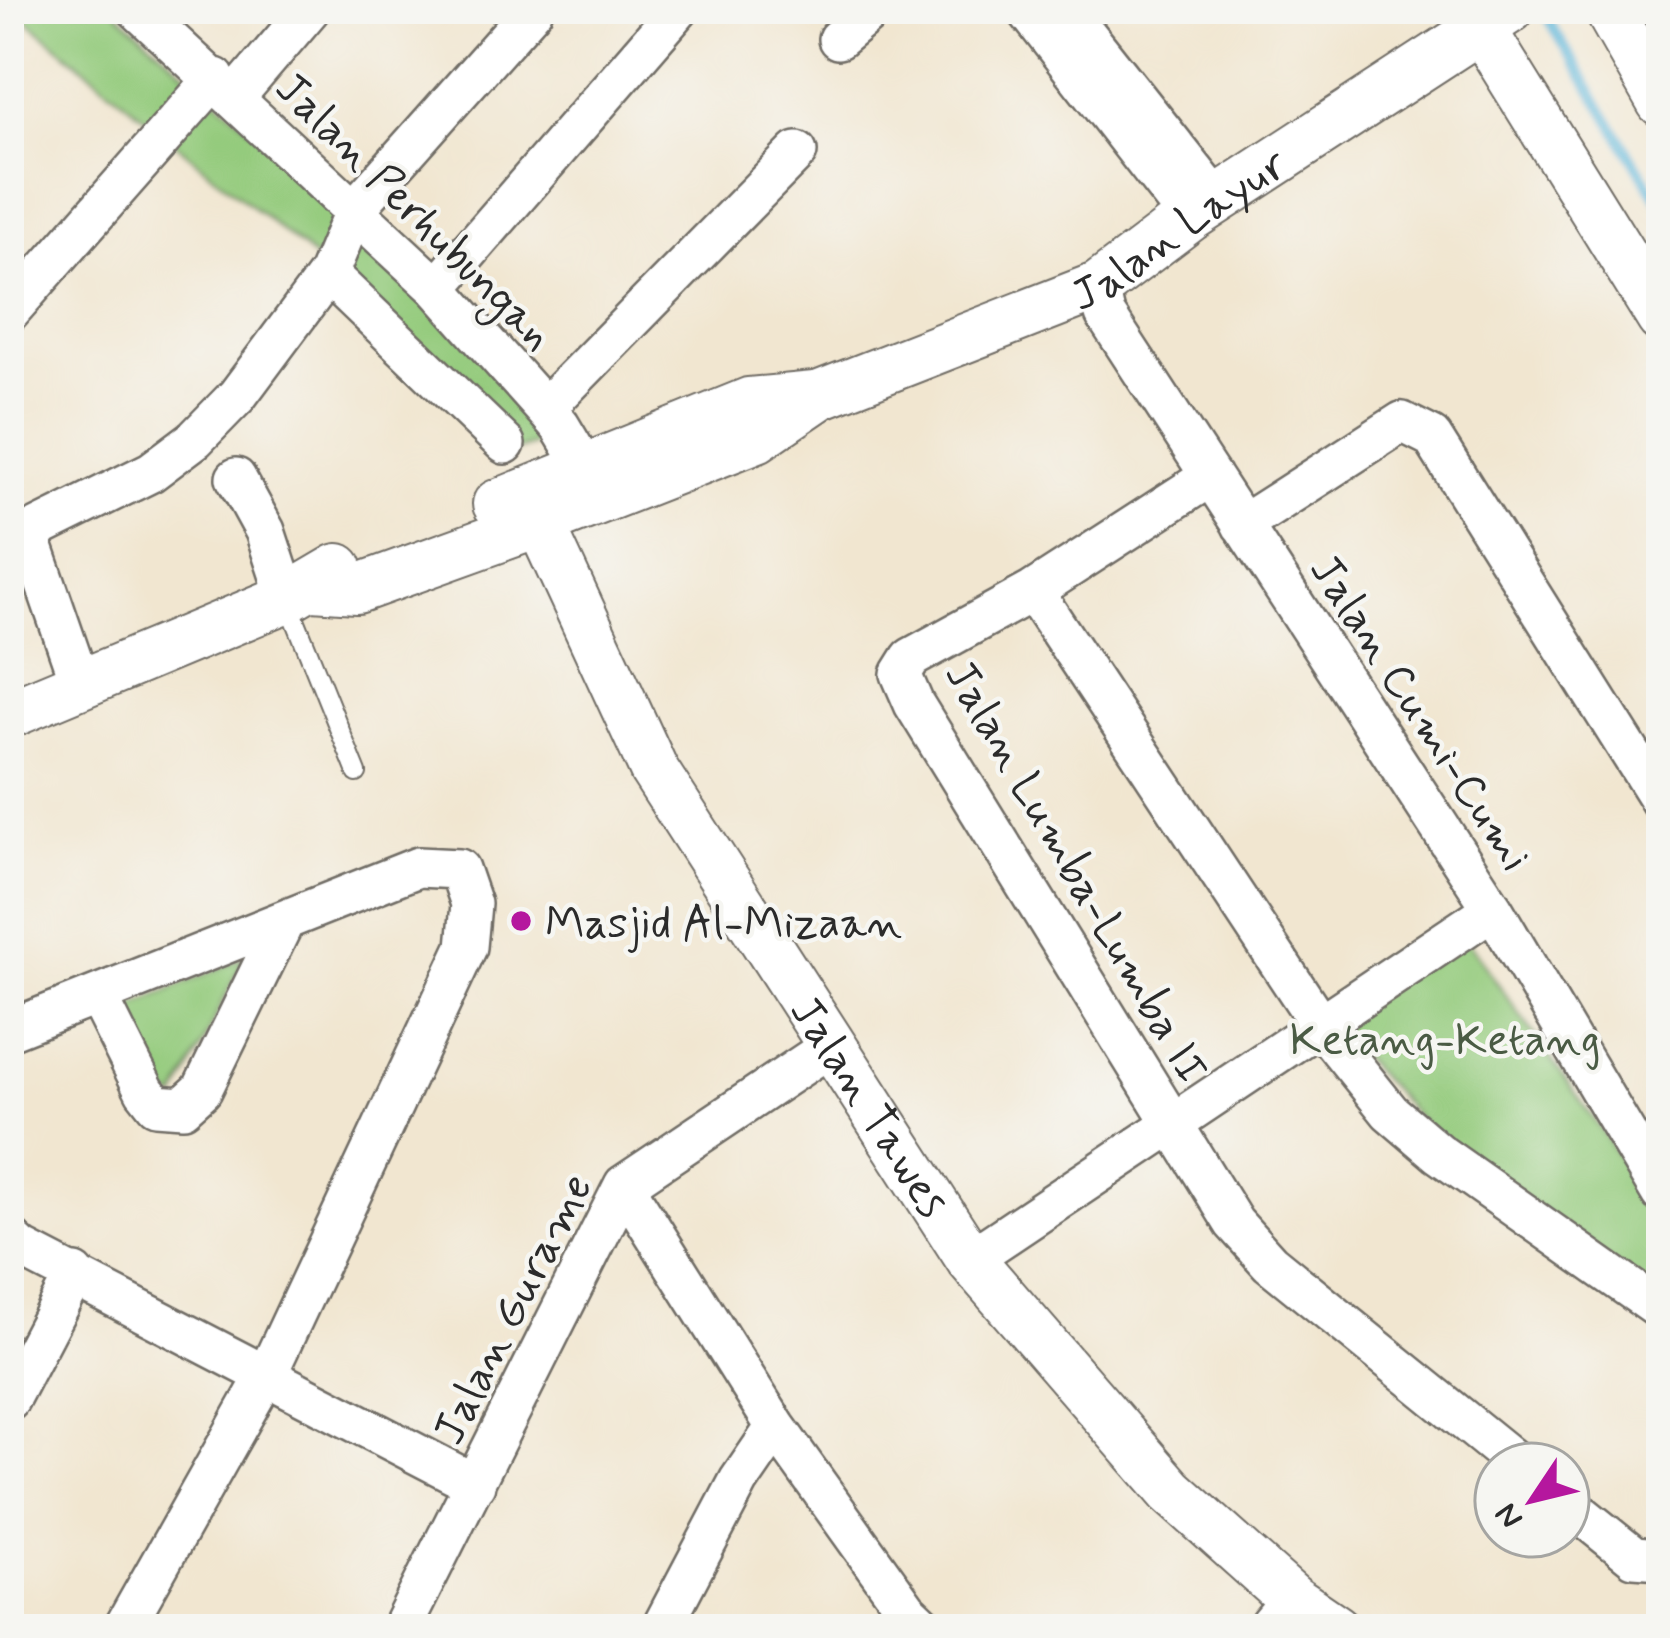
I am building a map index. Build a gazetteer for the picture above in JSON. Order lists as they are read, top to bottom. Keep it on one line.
{"streets":{"street":["Jalan Perhubungan","Jalan Layur","Jalan Cumi-Cumi","Jalan Lumba-Lumba II","Jalan Tawes","Jalan Gurame"]},"crossings":[["Jalan Perhubungan","Jalan Layur"],["Jalan Layur","Jalan Cumi-Cumi"],["Jalan Layur","Jalan Tawes"],["Jalan Cumi-Cumi","Jalan Lumba-Lumba II"],["Jalan Tawes","Jalan Gurame"]],"parks":["Ketang-Ketang"],"places":["Masjid Al-Mizaan"],"north":"bottom left"}
